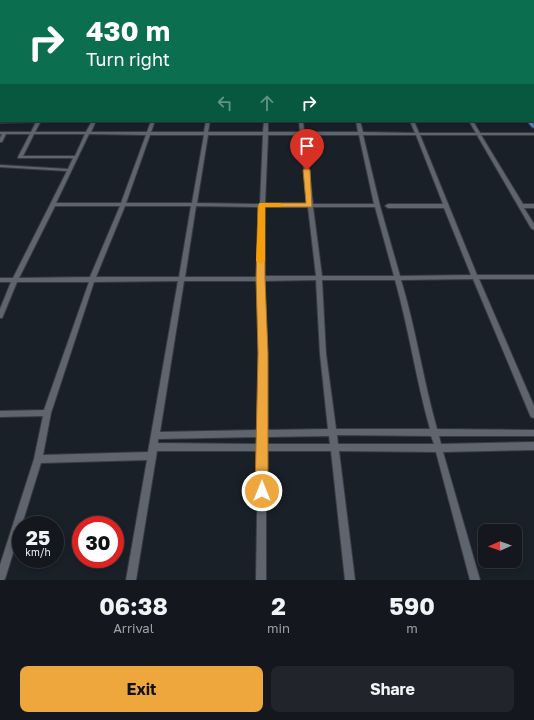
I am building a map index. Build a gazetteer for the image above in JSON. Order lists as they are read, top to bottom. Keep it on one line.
{"north":"left","page":{"turn":["430 m","Turn right"],"speed":"25 km/h","limit":"30","eta":["06:38","Arrival","2","min","590","m"],"buttons":["Exit","Share"]}}
